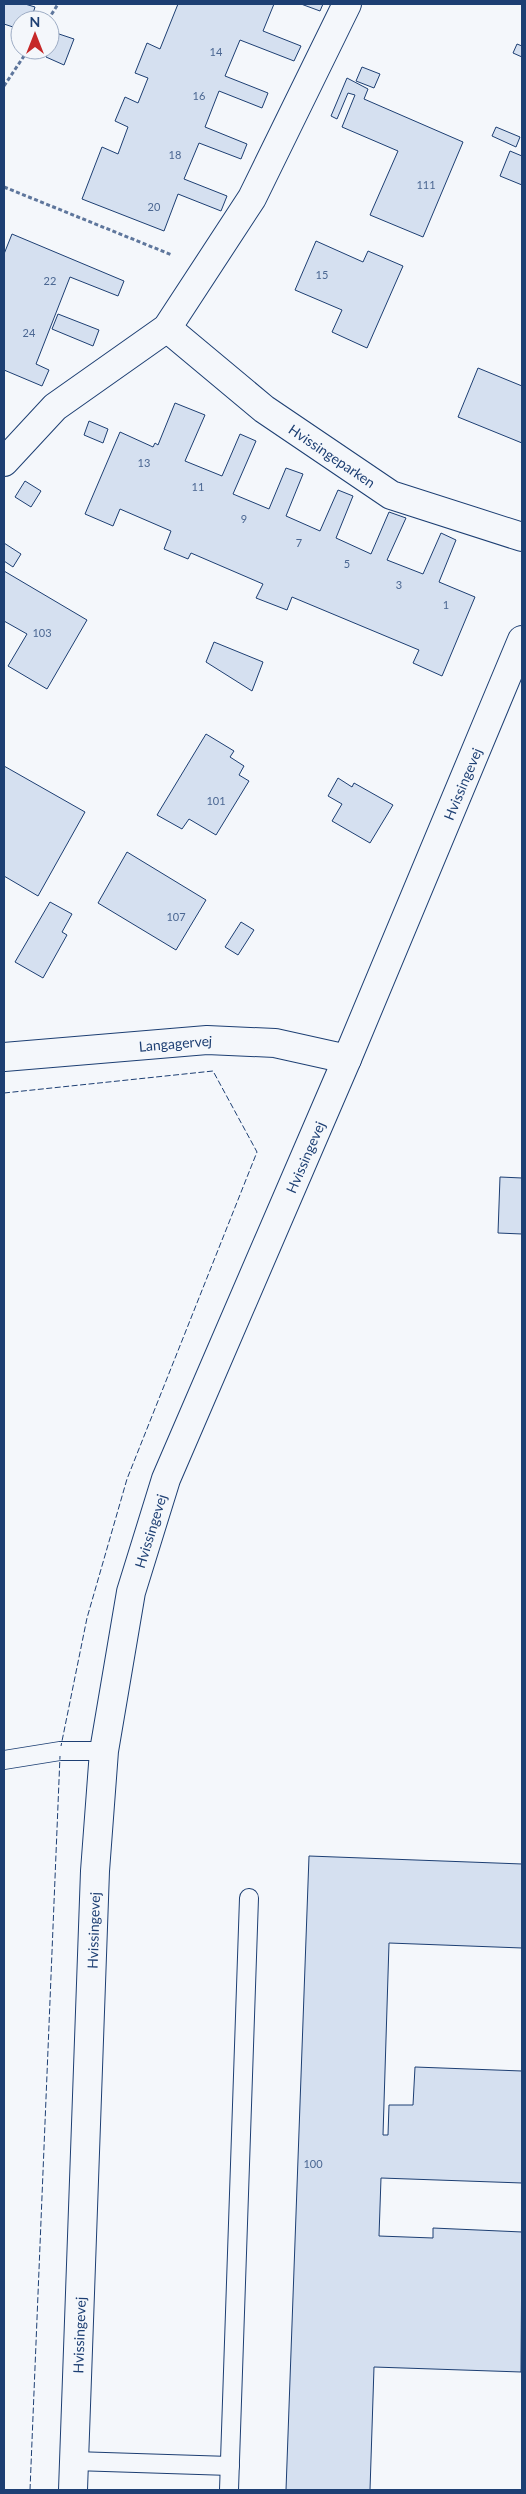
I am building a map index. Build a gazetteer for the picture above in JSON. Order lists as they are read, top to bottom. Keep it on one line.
{"streets":{"street":["Hvissingeparken","Hvissingevej","Langagervej"]},"crossings":[["Hvissingevej","Langagervej"]],"house_numbers":["14","16","18","111","20","15","22","24","13","11","9","7","5","3","1","103","101","107","100"],"north":"top"}
